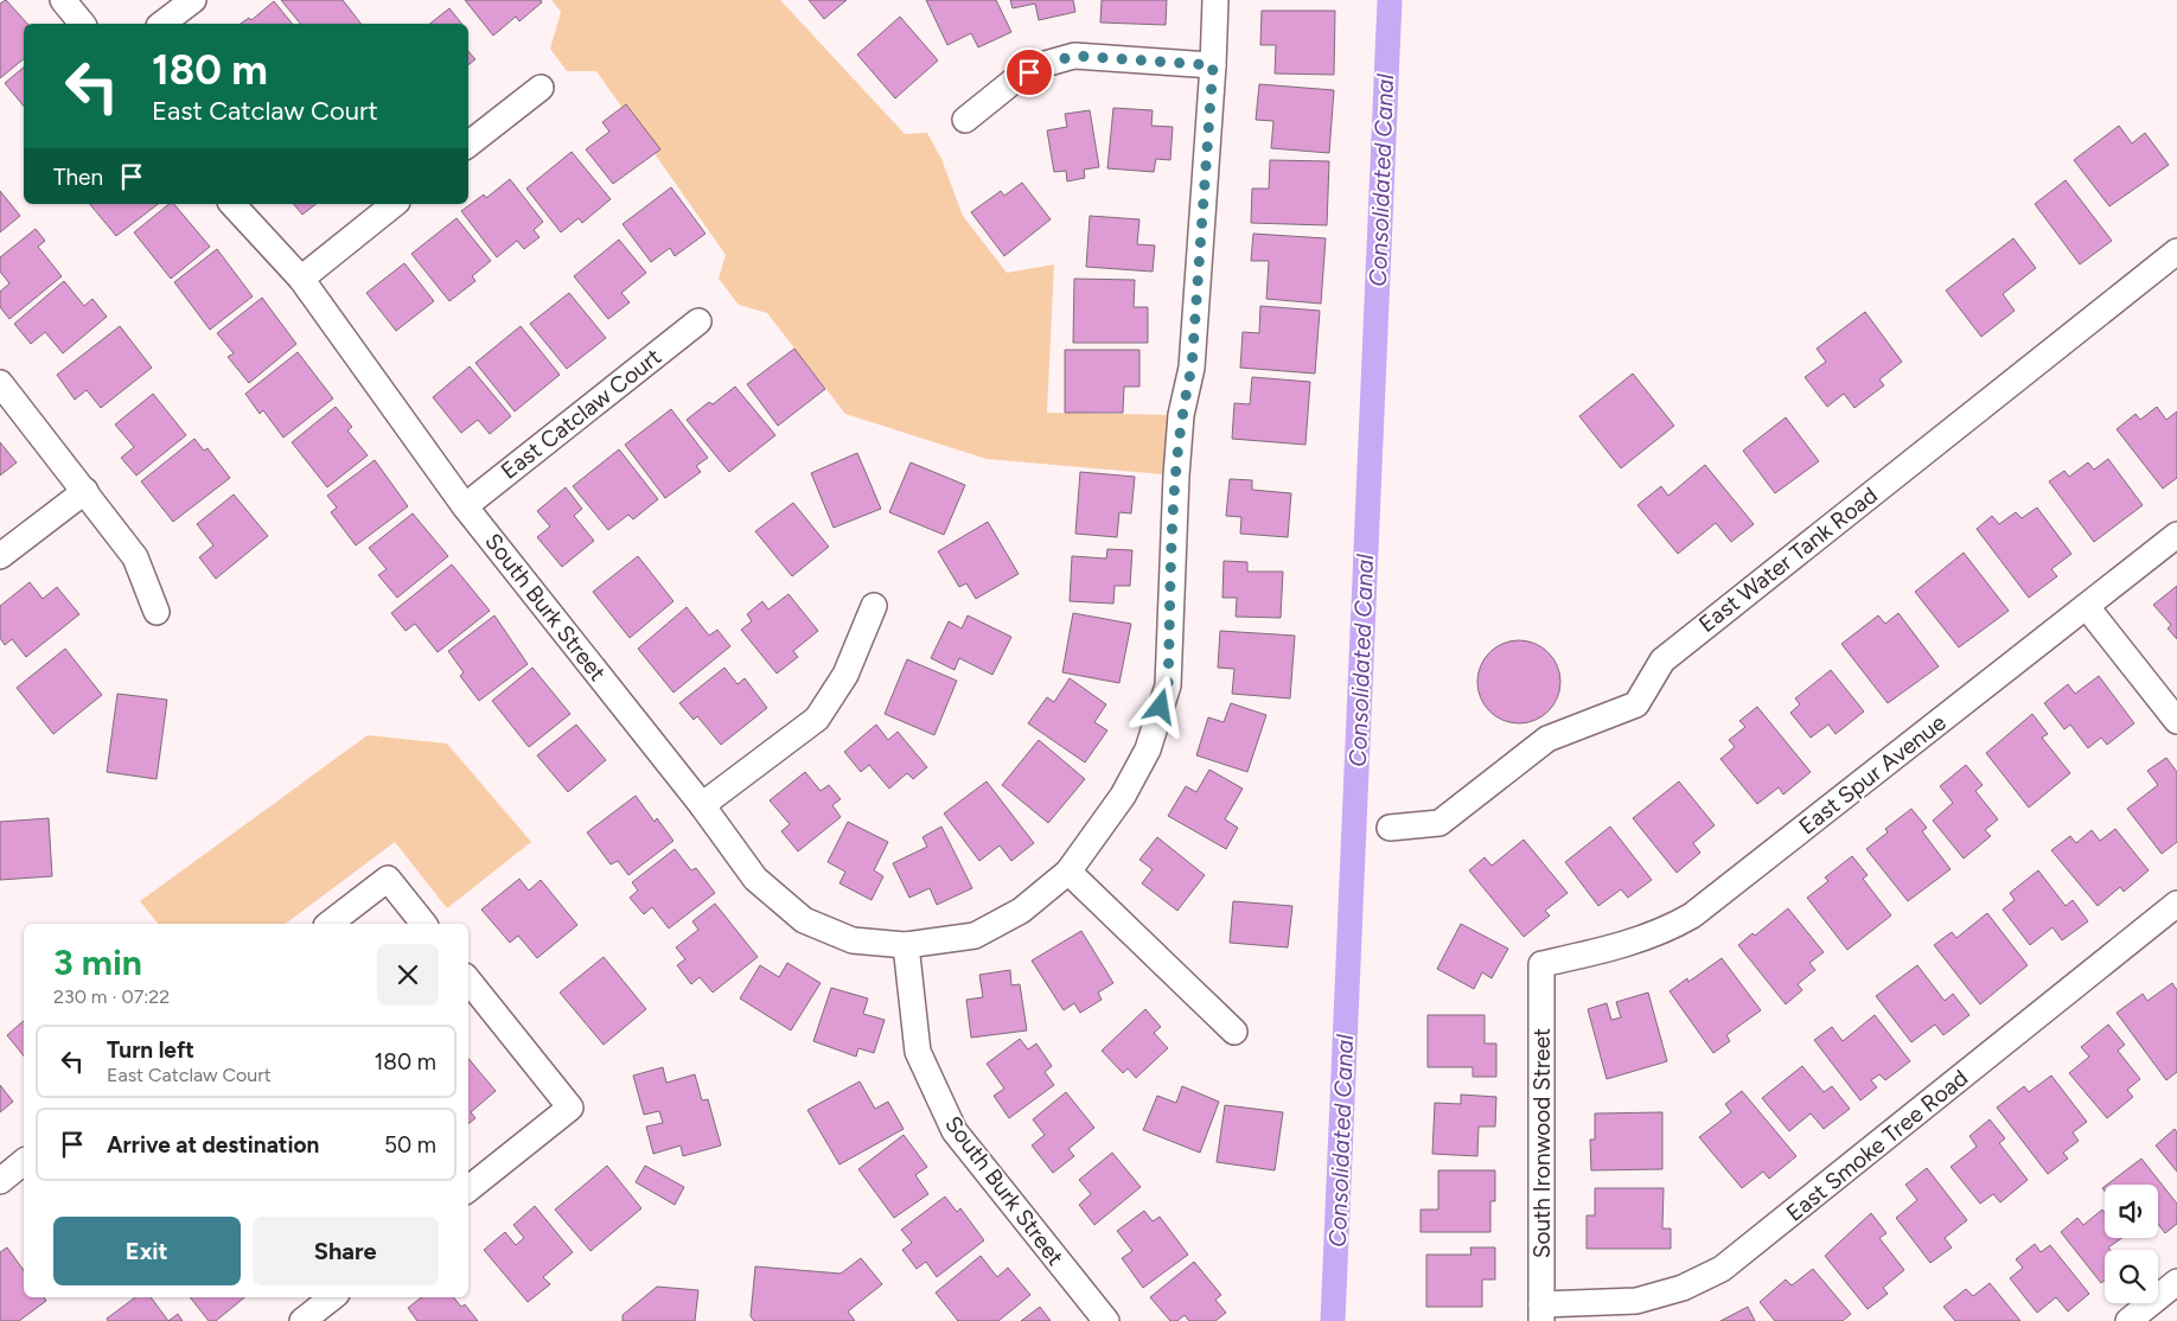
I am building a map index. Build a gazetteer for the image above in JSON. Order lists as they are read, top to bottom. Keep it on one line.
{"streets":{"street":["East Catclaw Court","East Water Tank Road","South Burk Street","East Spur Avenue","South Ironwood Street","East Smoke Tree Road"]},"crossings":[["East Catclaw Court","South Burk Street"],["East Spur Avenue","South Ironwood Street"],["South Ironwood Street","East Smoke Tree Road"]],"water":["Consolidated Canal"],"page":{"turn":["180 m","East Catclaw Court"],"then":"Then","heading":["3 min","230 m · 07:22"],"list":[{"name":"Turn left","note":"East Catclaw Court","value":"180 m"},{"name":"Arrive at destination","value":"50 m"}],"buttons":["Exit","Share"]}}
